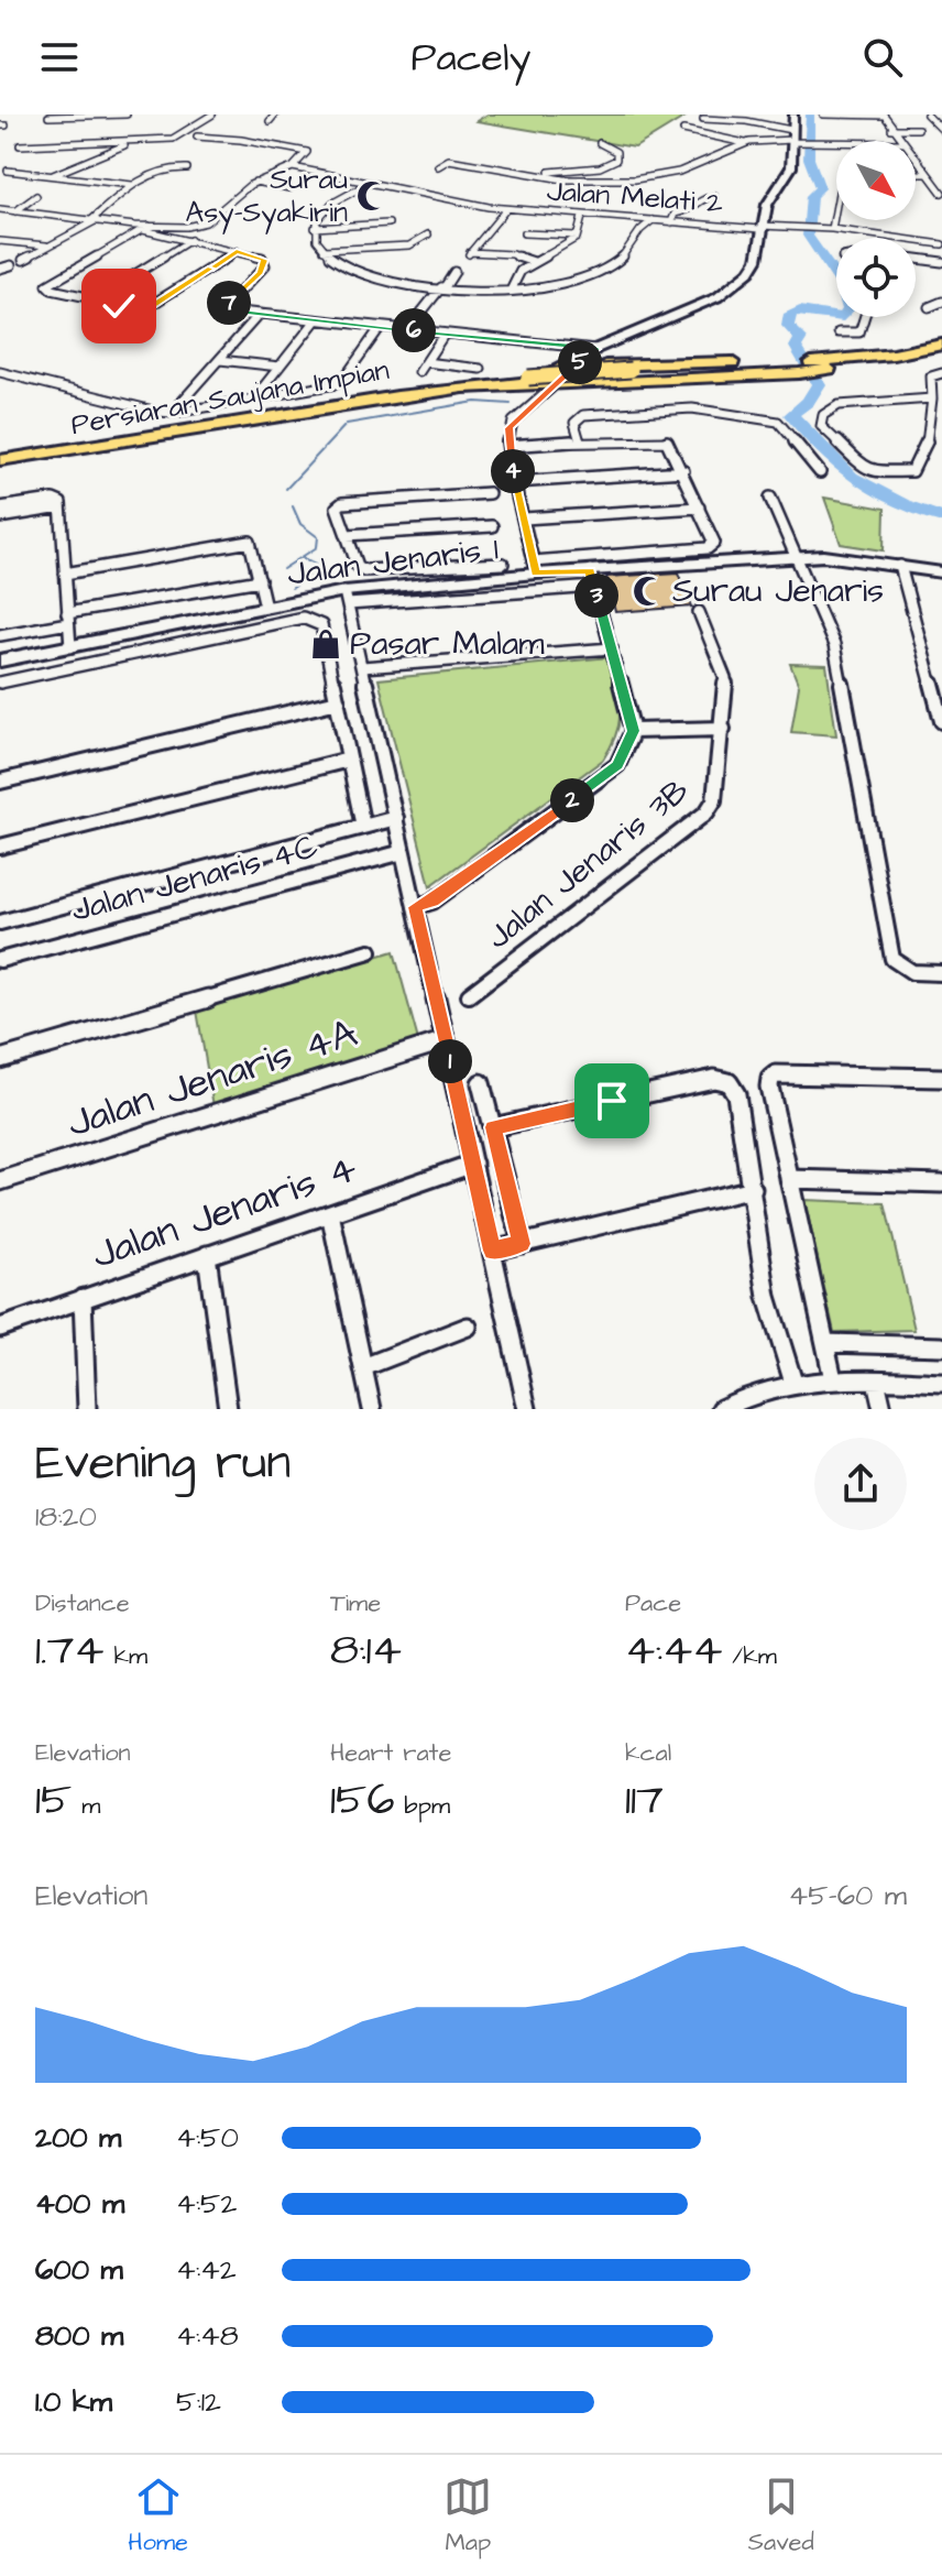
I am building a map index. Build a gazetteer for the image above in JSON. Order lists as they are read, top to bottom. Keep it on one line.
{"streets":{"highway":["Persiaran Saujana Impian"],"main road":["Jalan Jenaris 1"],"street":["Jalan Melati 2","Jalan Jenaris 3B","Jalan Jenaris 4C","Jalan Jenaris 4A","Jalan Jenaris 4"]},"places":{"mosque":["Surau Asy-Syakirin","Surau Jenaris"],"shop":["Pasar Malam"]},"north":"bottom right","page":{"header":"Pacely","pins":["7","6","5","4","3","2","1"],"heading":["Evening run","18:20"],"stats":[["Distance","1.74 km"],["Time","8:14"],["Pace","4:44 /km"],["Elevation","15 m"],["Heart rate","156 bpm"],["kcal","117"]],"chart":["Elevation","45–60 m"],"list":[{"name":"200 m","note":"4:50"},{"name":"400 m","note":"4:52"},{"name":"600 m","note":"4:42"},{"name":"800 m","note":"4:48"},{"name":"1.0 km","note":"5:12"}],"tabs":["Home","Map","Saved"]}}
